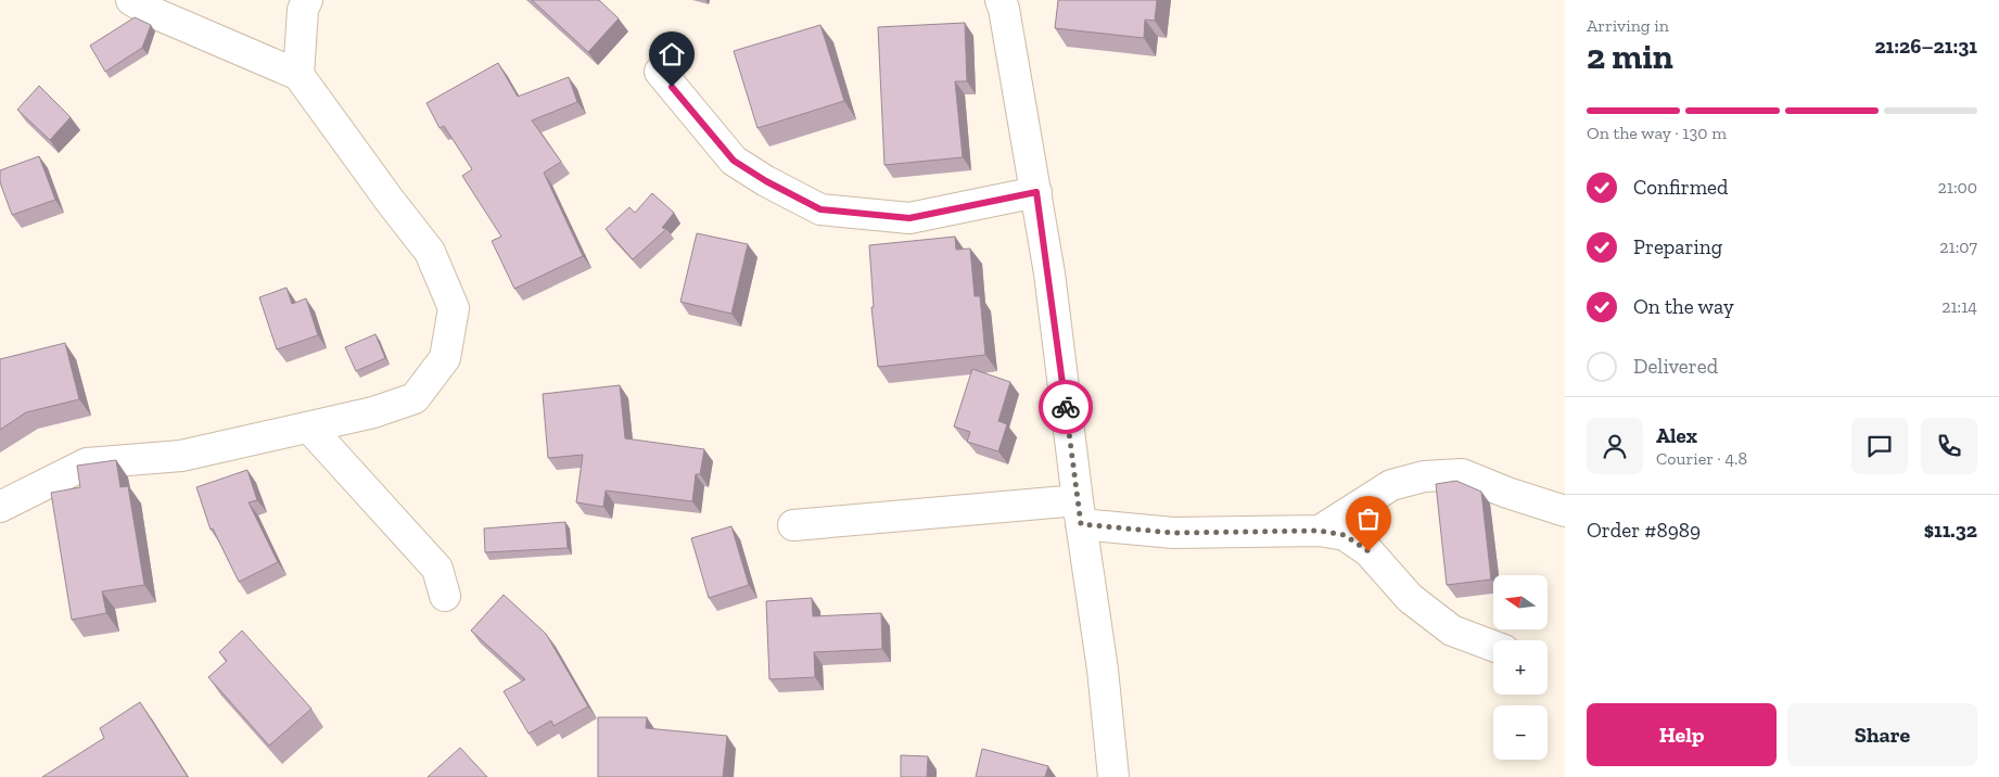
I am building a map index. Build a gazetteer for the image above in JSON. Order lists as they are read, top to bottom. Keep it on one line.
{"north":"left","page":{"heading":["2 min","Arriving in","21:26–21:31"],"panel":["Alex","Courier · 4.8","Order #8989","$11.32"],"bar":"On the way · 130 m","list":[["Confirmed","21:00"],["Preparing","21:07"],["On the way","21:14"],"Delivered"],"map_buttons":["+","−"],"buttons":["Help","Share"]}}
